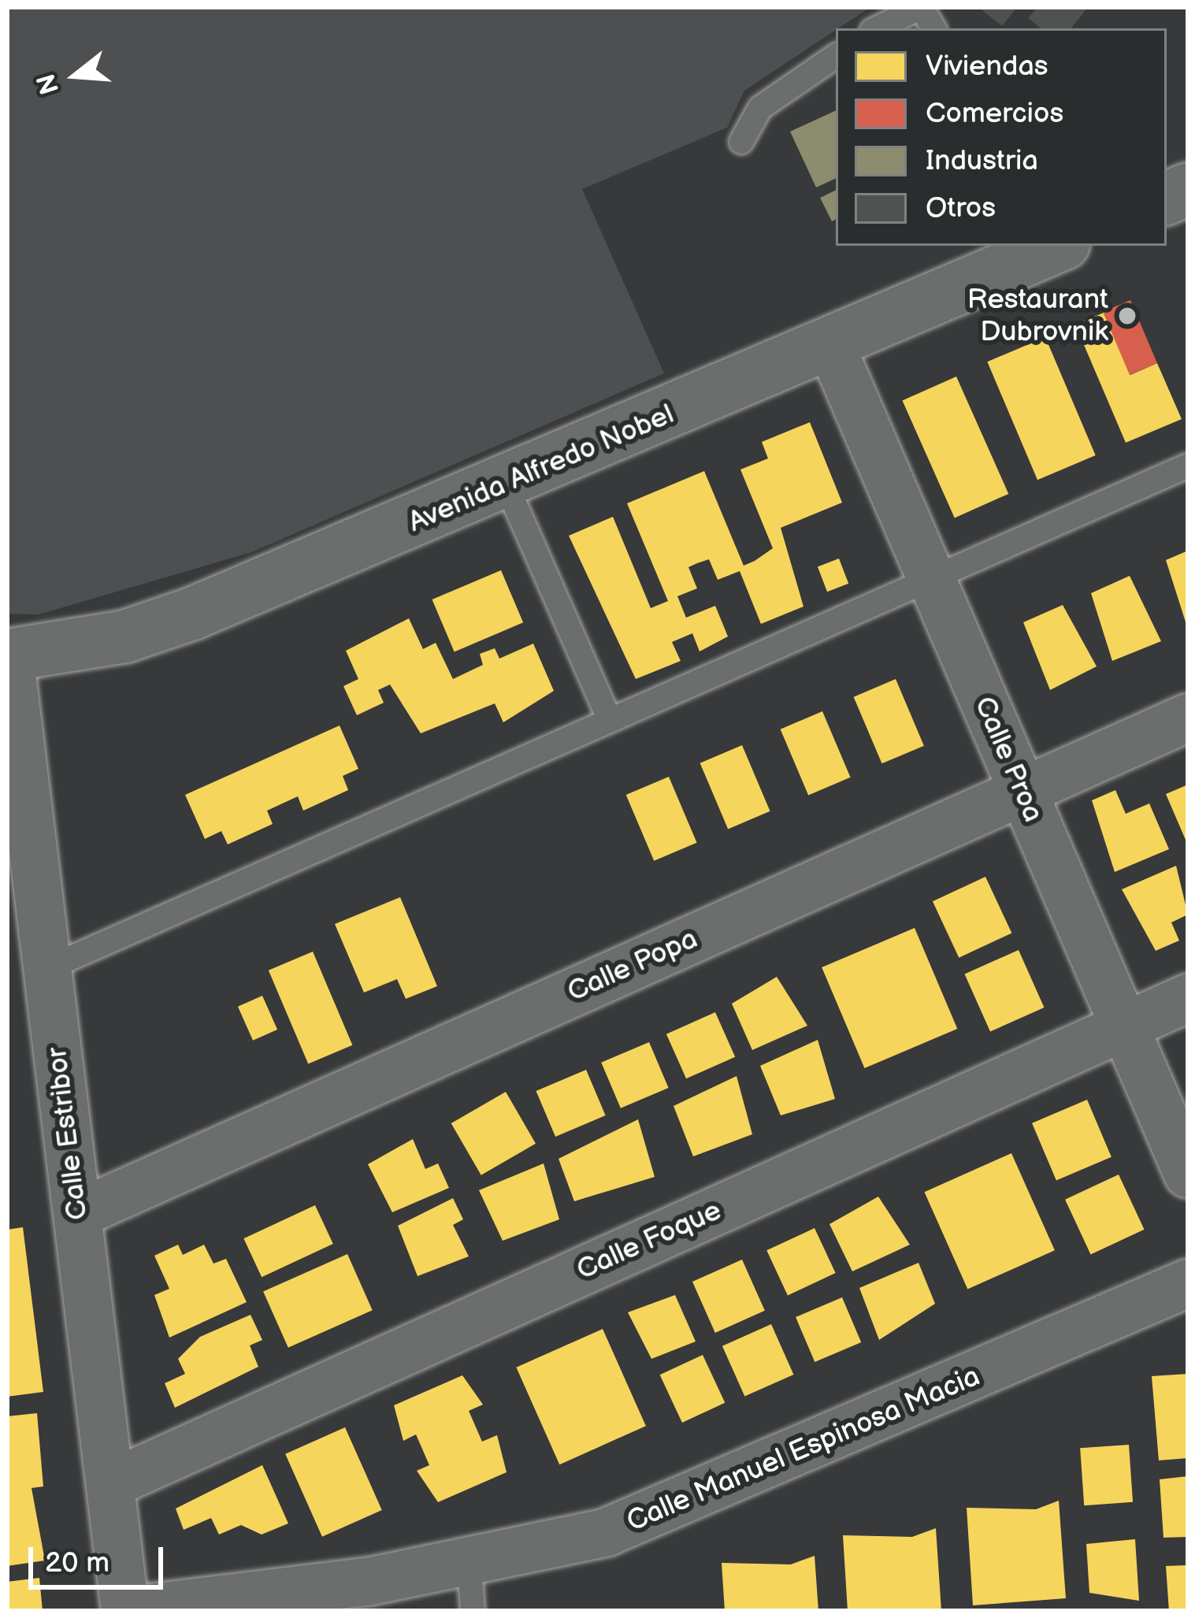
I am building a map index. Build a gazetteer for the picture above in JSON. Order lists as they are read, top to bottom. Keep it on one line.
{"streets":{"main road":["Avenida Alfredo Nobel"],"street":["Calle Proa","Calle Popa","Calle Estribor","Calle Foque","Calle Manuel Espinosa Macia"]},"crossings":[["Avenida Alfredo Nobel","Calle Proa"],["Avenida Alfredo Nobel","Calle Estribor"],["Calle Proa","Calle Popa"],["Calle Proa","Calle Foque"],["Calle Popa","Calle Estribor"],["Calle Estribor","Calle Foque"],["Calle Estribor","Calle Manuel Espinosa Macia"]],"places":["Restaurant Dubrovnik"],"legend":["Viviendas","Comercios","Industria","Otros"],"scale_bar":"20 m","north":"left"}
